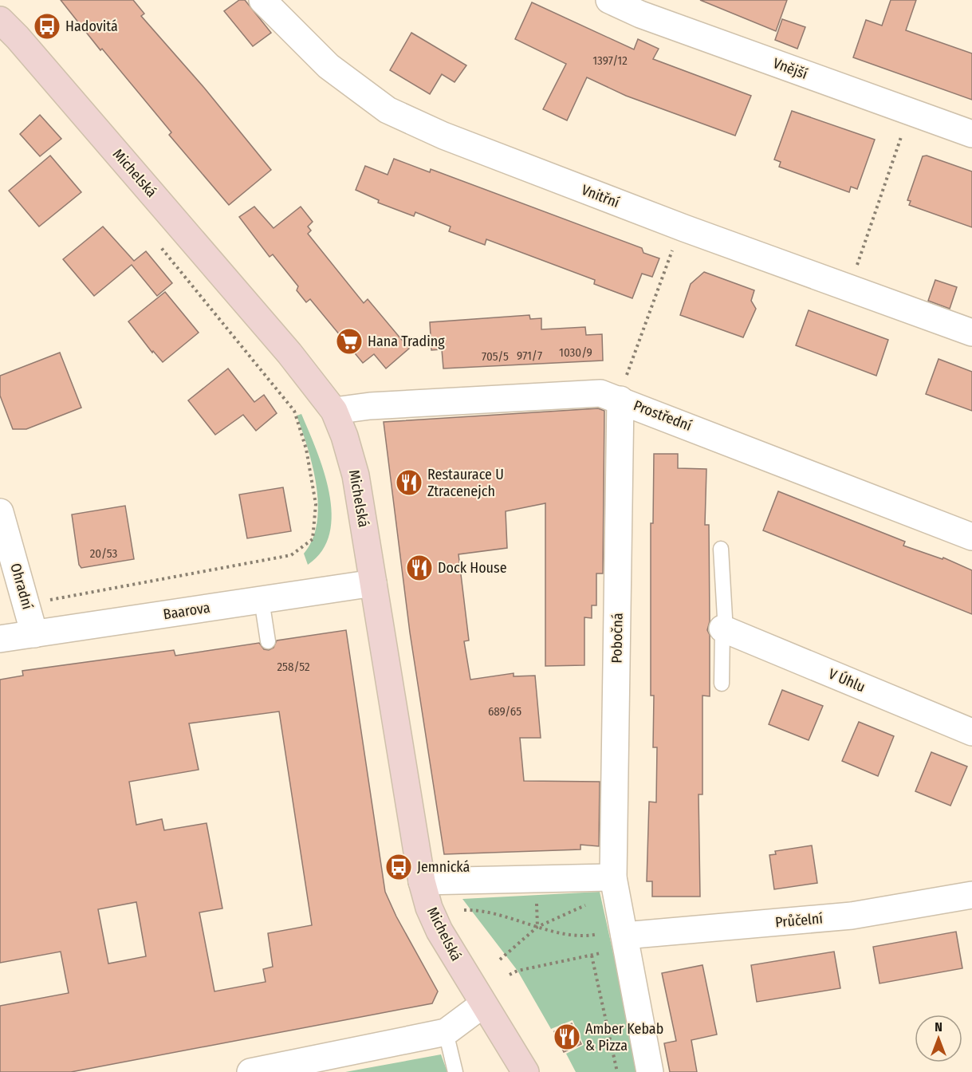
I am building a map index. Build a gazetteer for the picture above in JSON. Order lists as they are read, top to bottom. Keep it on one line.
{"streets":{"street":["Vnější","Michelská","Vnitřní","Prostřední","Ohradní","Baarova","Pobočná","V Úhlu","Průčelní"]},"crossings":[["Michelská","Prostřední"],["Michelská","Baarova"],["Prostřední","Pobočná"],["Ohradní","Baarova"],["Pobočná","Průčelní"]],"places":{"bus stop":["Hadovitá","Jemnická"],"supermarket":["Hana Trading"],"restaurant":["Restaurace U Ztracenejch","Dock House","Amber Kebab & Pizza"]},"house_numbers":["1397/12","1030/9","971/7","705/5","20/53","258/52","689/65"],"north":"top"}
